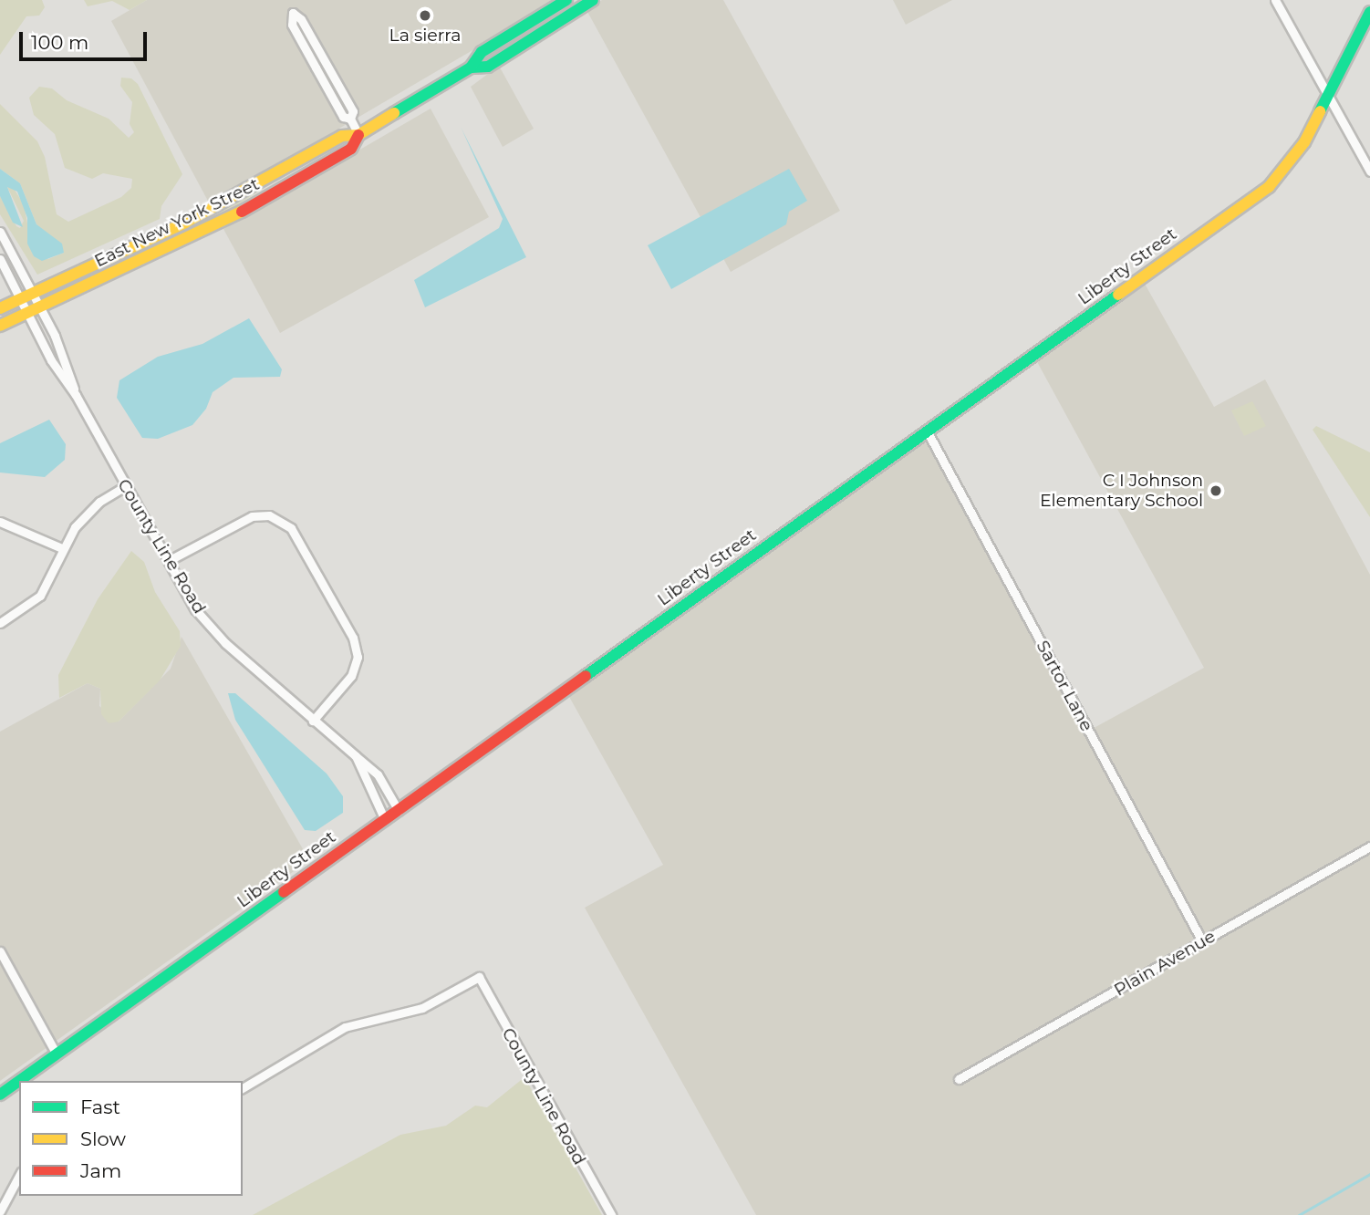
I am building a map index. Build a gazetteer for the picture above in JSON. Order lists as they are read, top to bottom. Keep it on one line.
{"streets":{"street":["East New York Street","Liberty Street","County Line Road","Sartor Lane","Plain Avenue"]},"crossings":[["East New York Street","County Line Road"],["Liberty Street","County Line Road"],["Liberty Street","Sartor Lane"],["Sartor Lane","Plain Avenue"]],"places":["La sierra","C I Johnson Elementary School"],"legend":["Fast","Slow","Jam"],"scale_bar":"100 m"}
